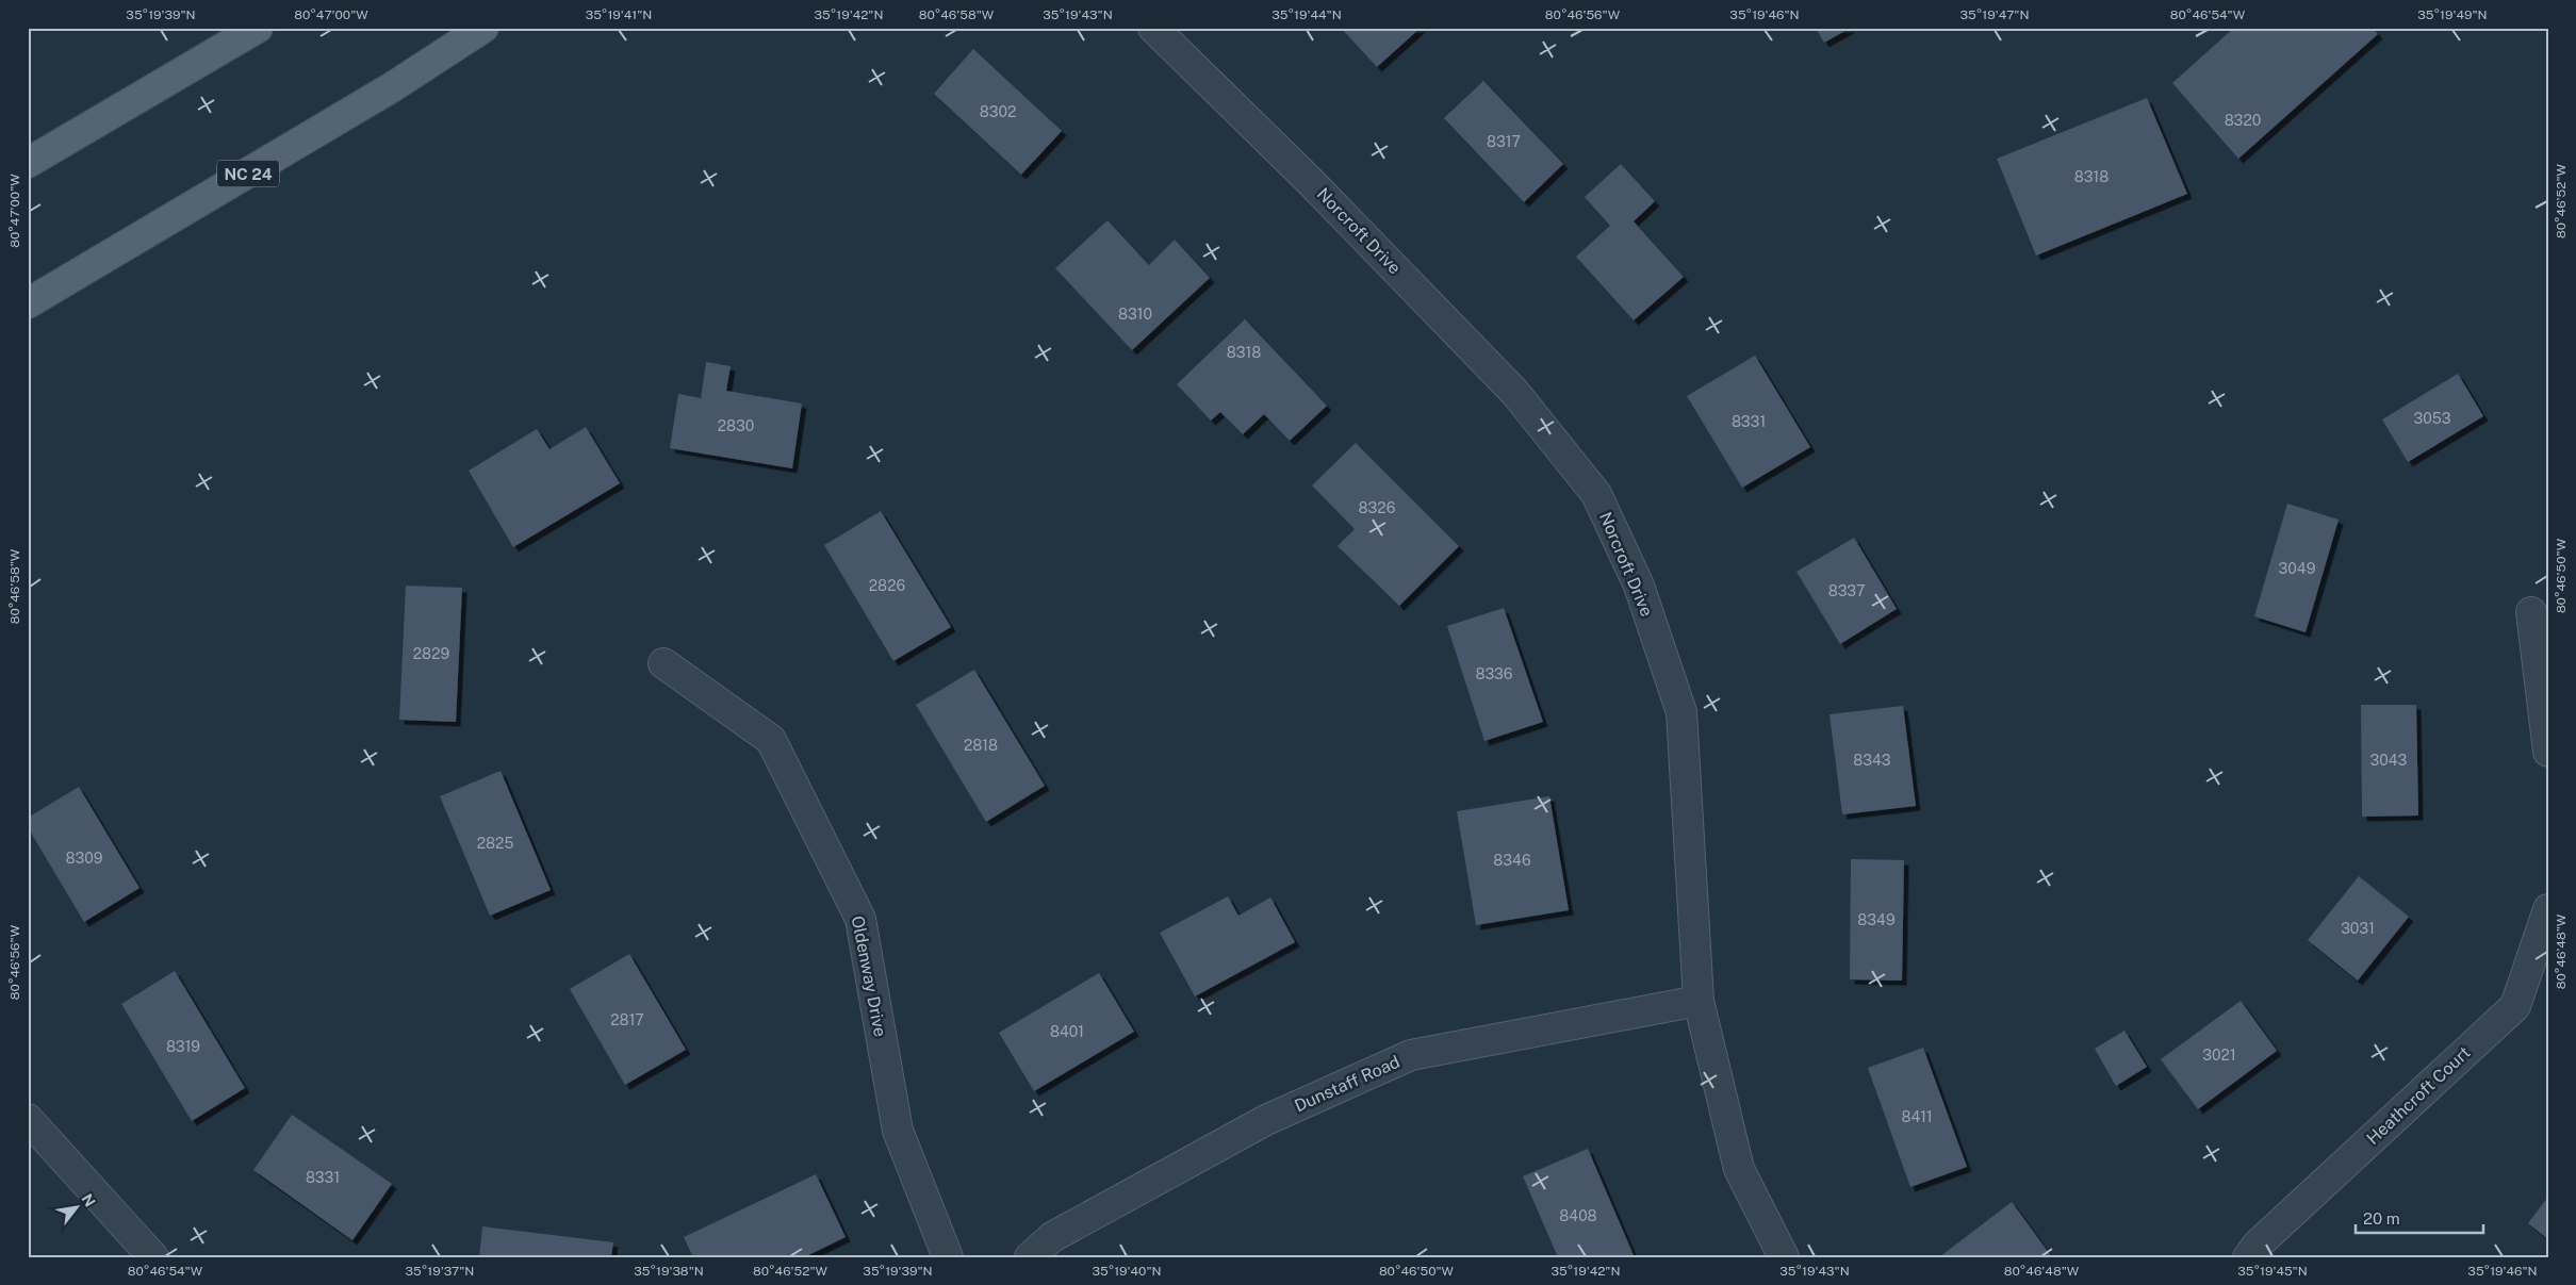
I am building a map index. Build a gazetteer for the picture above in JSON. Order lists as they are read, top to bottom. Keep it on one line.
{"streets":{"main road":["NC 24"],"street":["Norcroft Drive","Oldenway Drive","Dunstaff Road","Heathcroft Court"]},"crossings":[["Norcroft Drive","Dunstaff Road"]],"house_numbers":["8302","8320","8317","8318","8310","8318","3053","8331","2830","8326","3049","2826","8337","2829","8336","2818","8343","3043","2825","8309","8346","8349","3031","2817","8401","8319","3021","8411","8331","8408"],"scale_bar":"20 m","north":"top right","coordinates":["35°19'39\"N","80°47'00\"W","35°19'41\"N","35°19'42\"N","80°46'58\"W","35°19'43\"N","35°19'44\"N","80°46'56\"W","35°19'46\"N","35°19'47\"N","80°46'54\"W","35°19'49\"N","80°46'52\"W","80°46'50\"W","80°46'48\"W","35°19'37\"N","35°19'38\"N","35°19'40\"N","35°19'45\"N"]}
